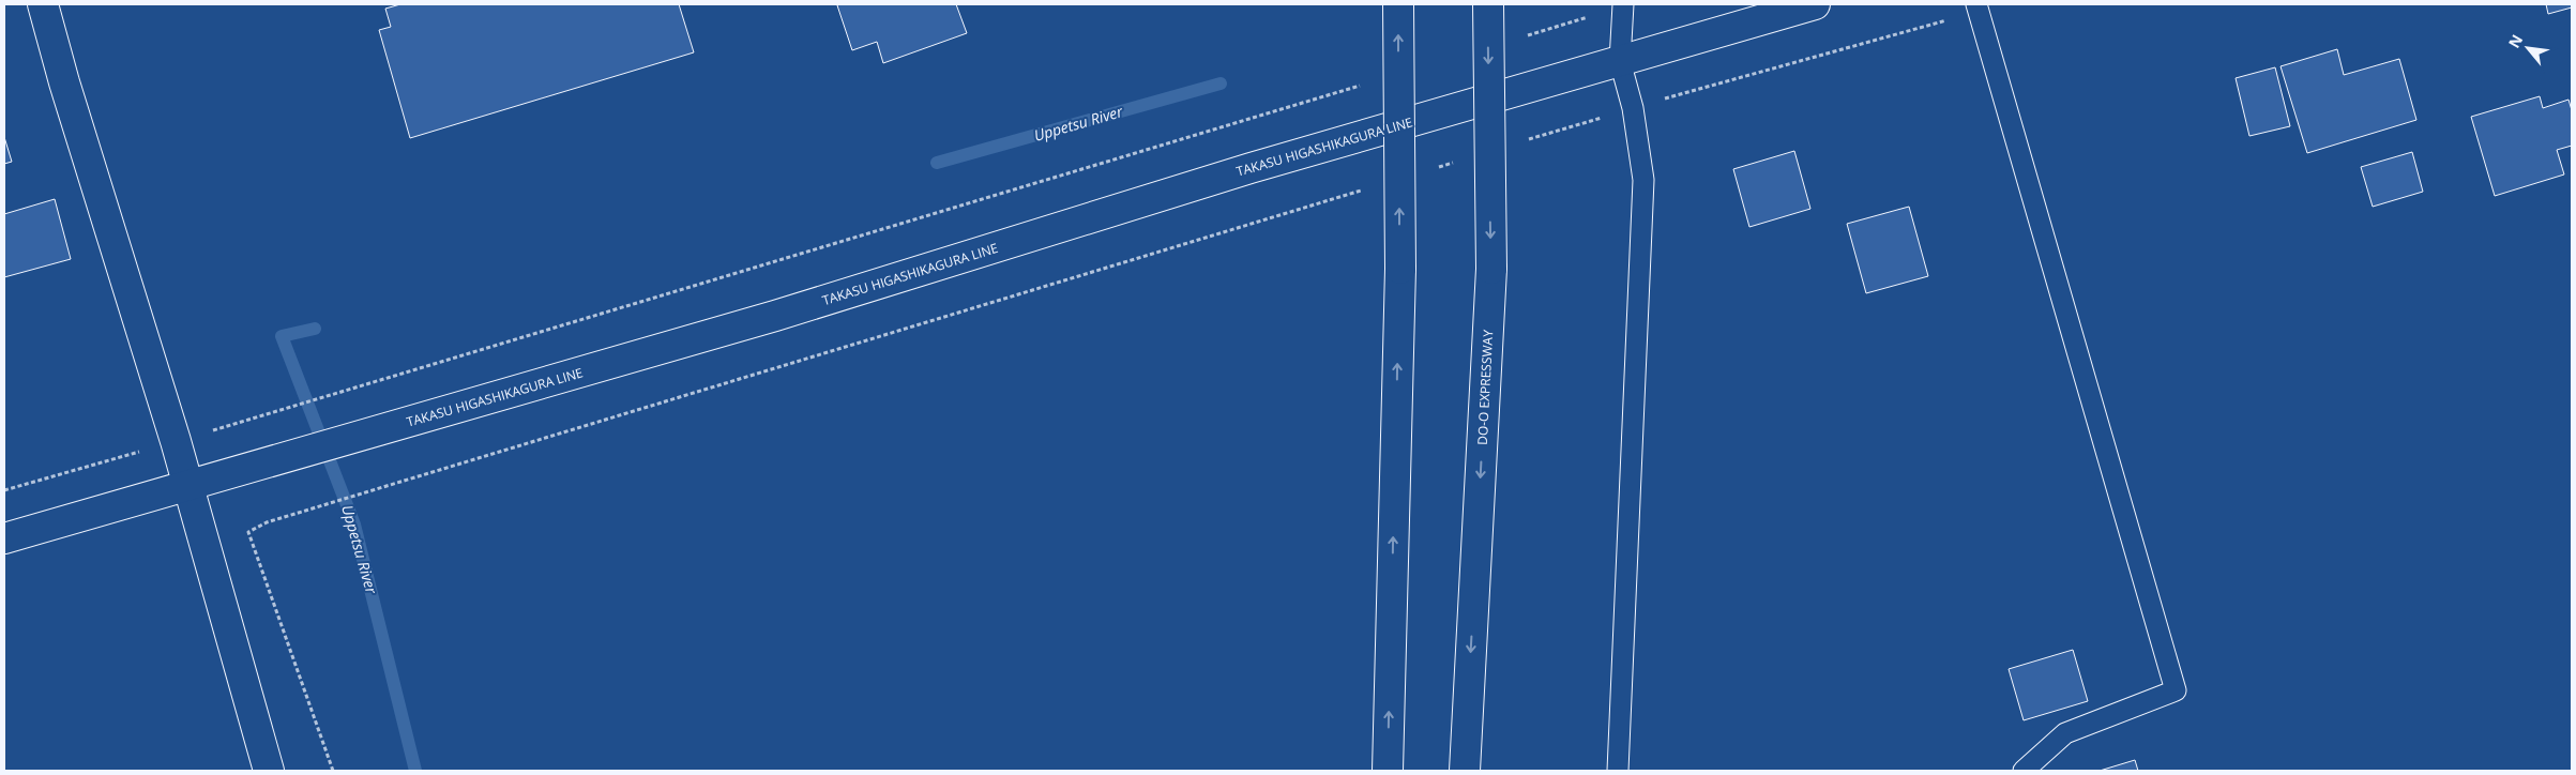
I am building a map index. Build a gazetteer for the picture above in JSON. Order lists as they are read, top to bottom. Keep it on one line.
{"streets":{"main road":["TAKASU HIGASHIKAGURA LINE","DO-O EXPRESSWAY"]},"water":["Uppetsu River"],"north":"top left"}
